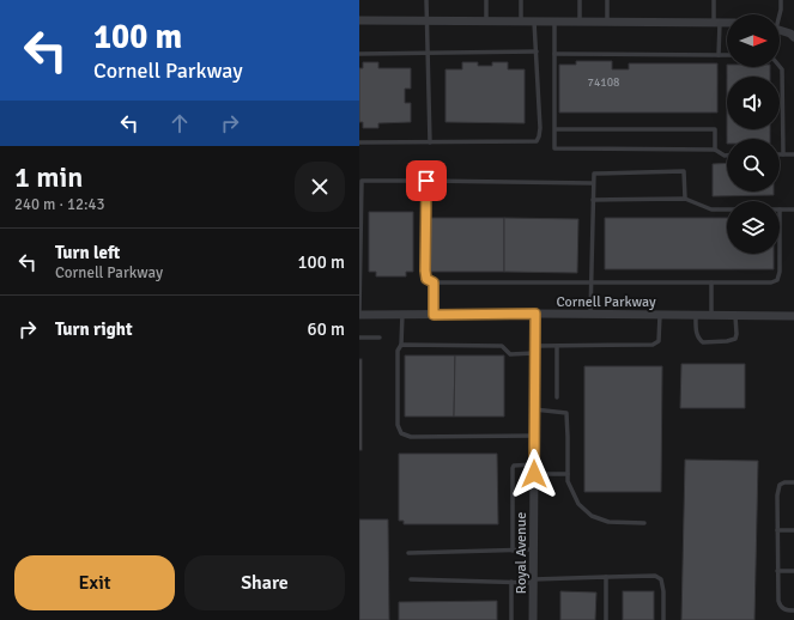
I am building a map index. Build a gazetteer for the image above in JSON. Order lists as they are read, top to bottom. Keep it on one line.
{"streets":{"street":["Cornell Parkway","Royal Avenue"]},"crossings":[["Cornell Parkway","Royal Avenue"]],"house_numbers":["74108"],"north":"right","page":{"turn":["100 m","Cornell Parkway"],"heading":["1 min","240 m · 12:43"],"list":[{"name":"Turn left","note":"Cornell Parkway","value":"100 m"},{"name":"Turn right","value":"60 m"}],"buttons":["Exit","Share"]}}
